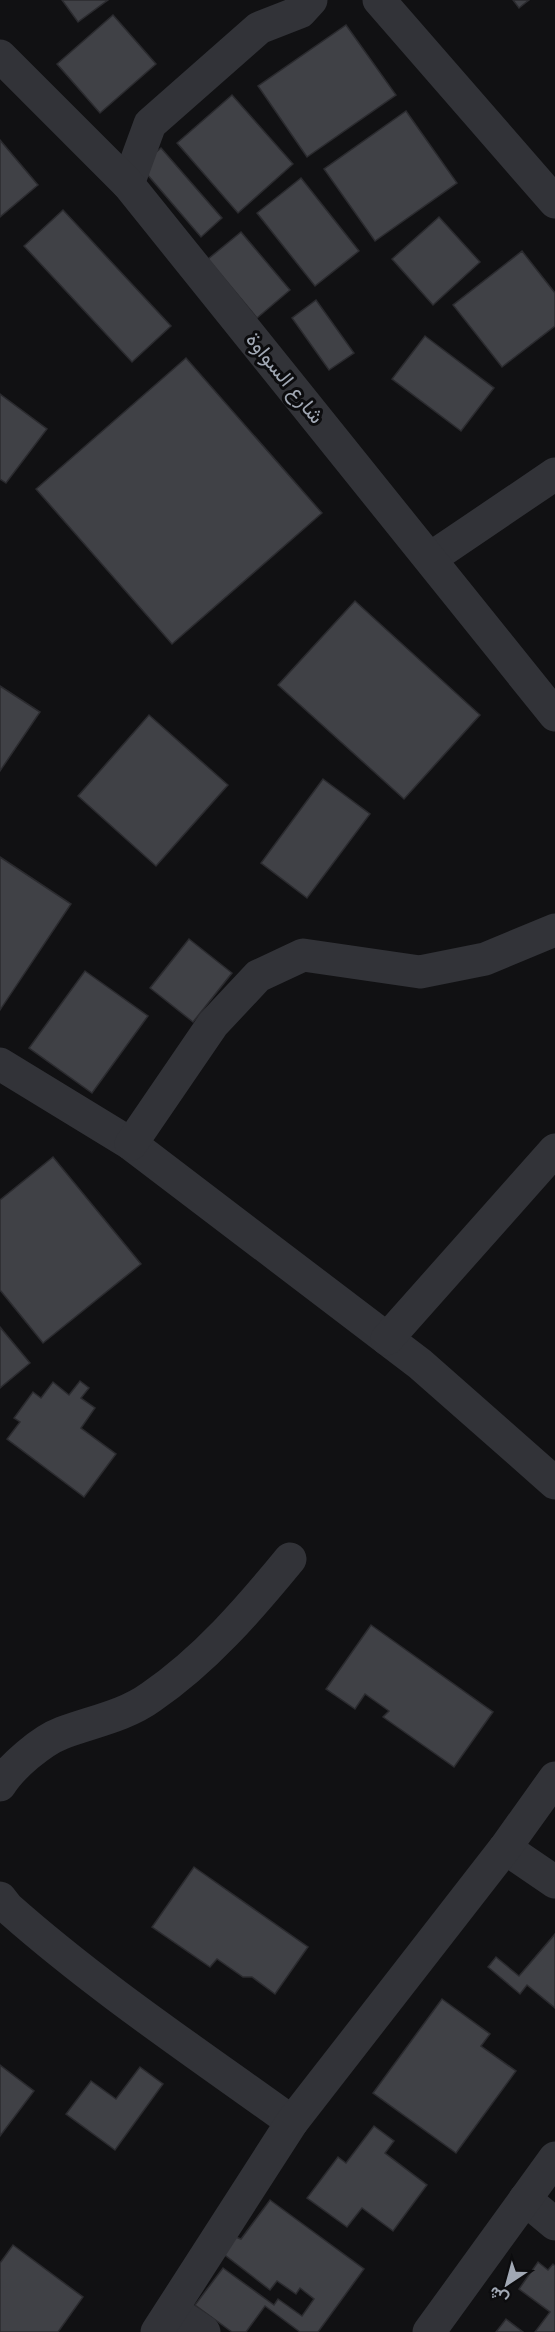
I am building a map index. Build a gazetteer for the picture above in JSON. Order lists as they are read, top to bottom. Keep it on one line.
{"streets":{"street":["شارع السواوة"]},"north":"bottom left"}
